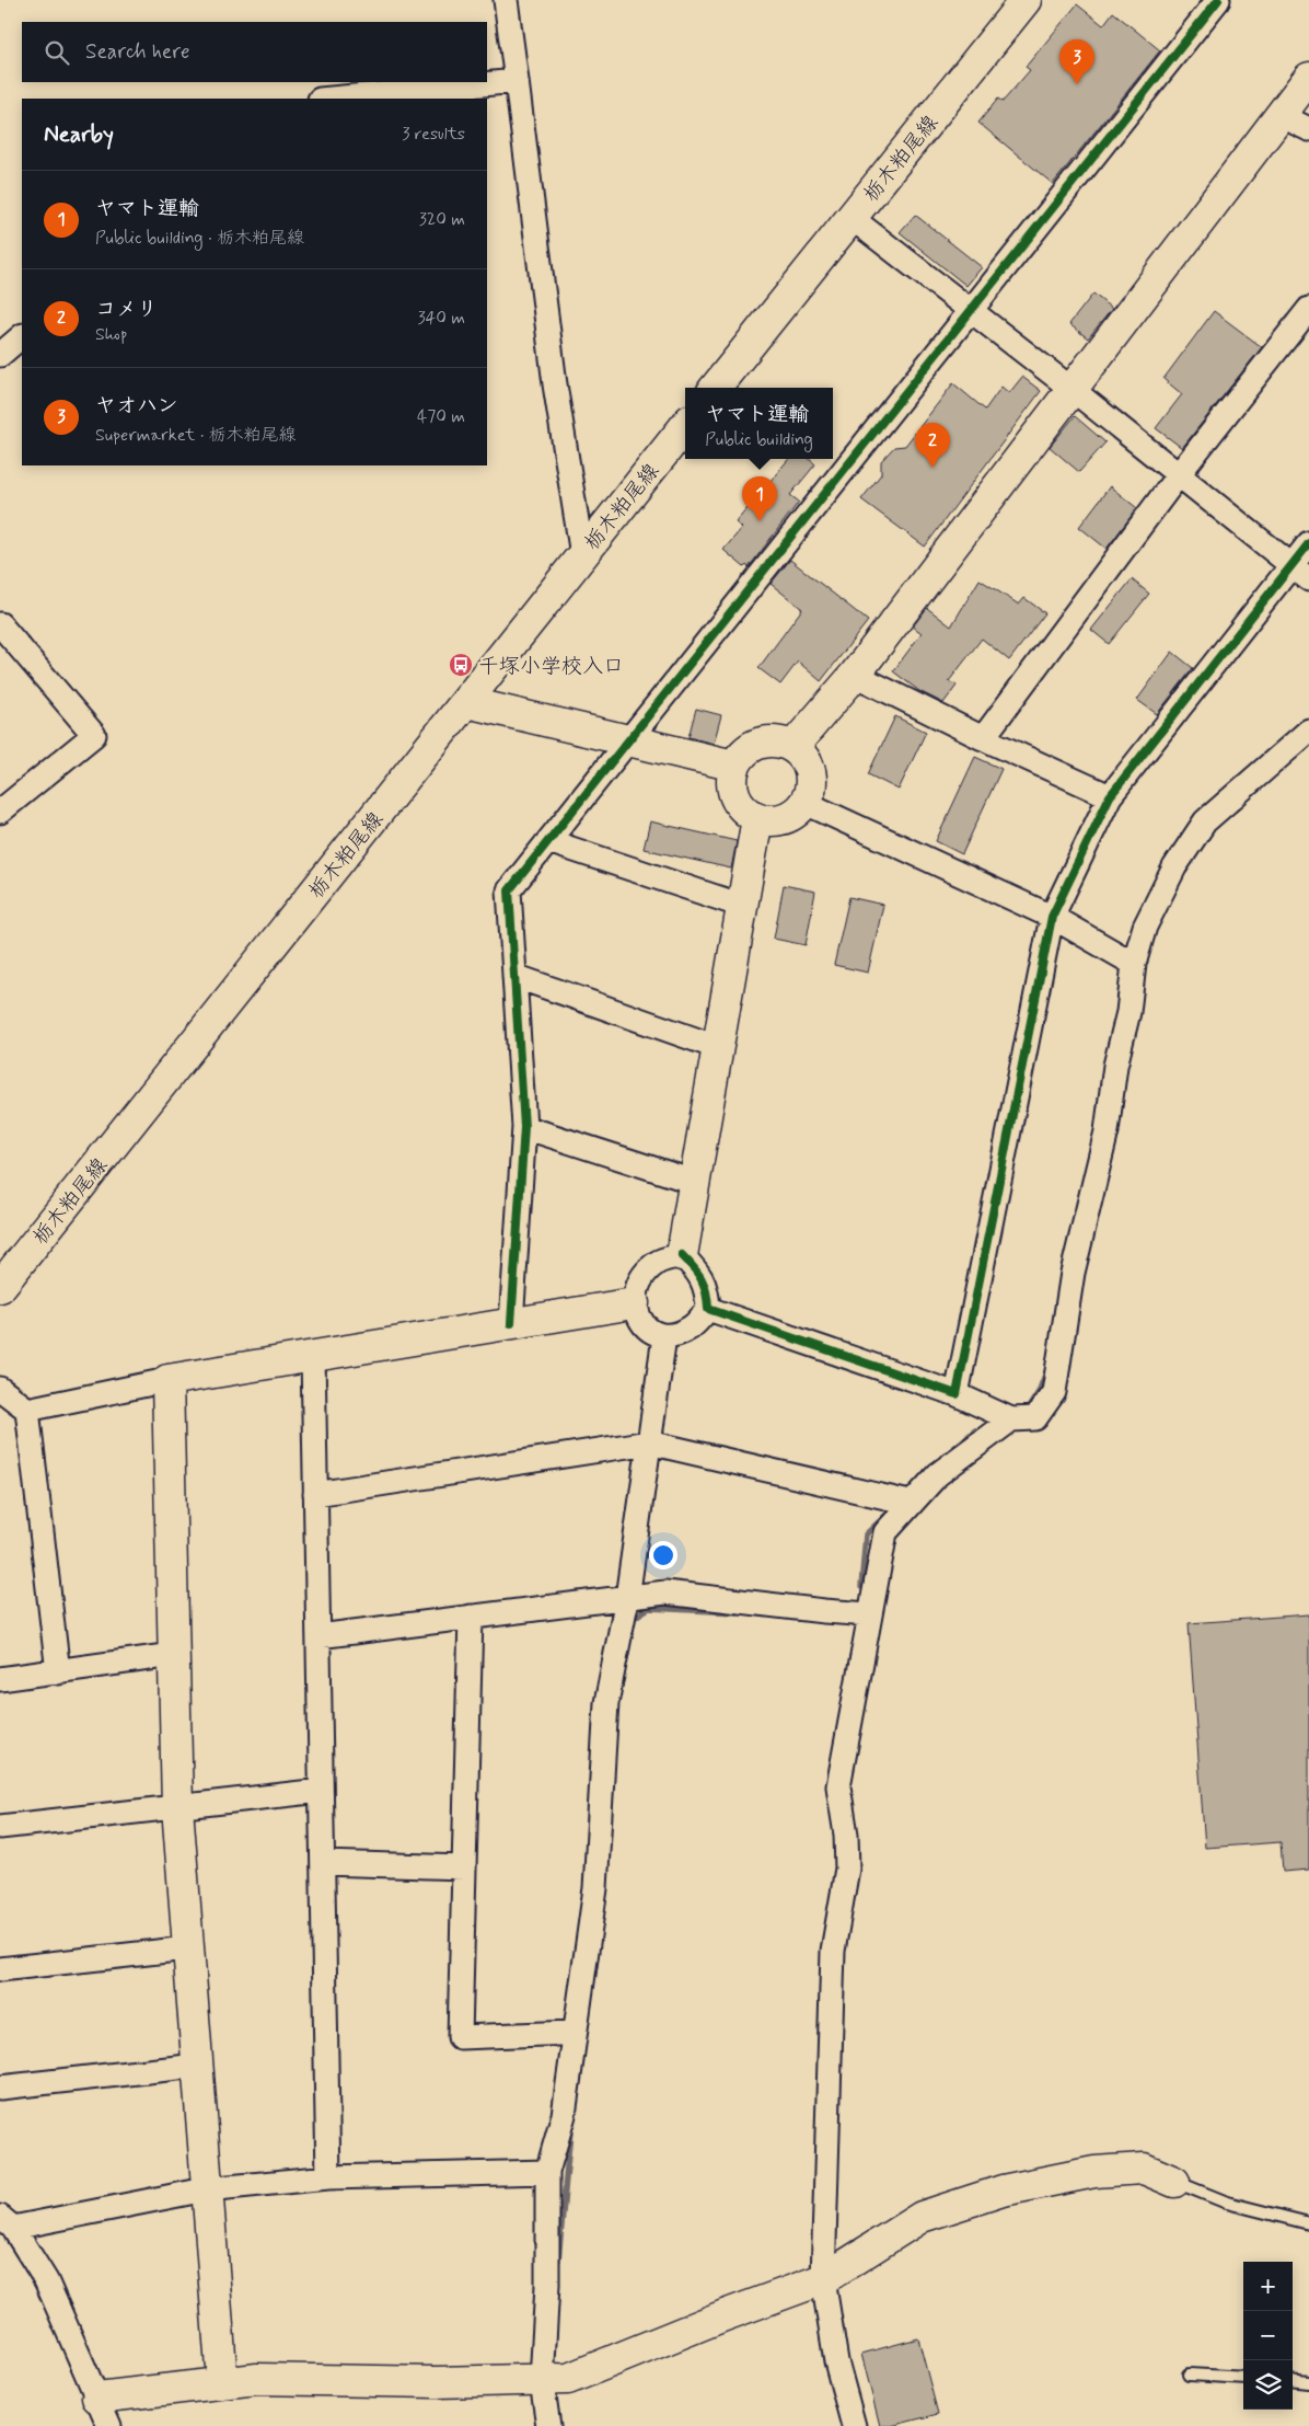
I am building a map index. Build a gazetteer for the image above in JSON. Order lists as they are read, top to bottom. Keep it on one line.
{"streets":{"street":["栃木粕尾線"]},"places":{"bus stop":["千塚小学校入口"]},"page":{"search":"Search here","pins":["3","2","1"],"heading":["Nearby","3 results"],"list":[{"mark":"1","name":"ヤマト運輸","note":"Public building · 栃木粕尾線","value":"320 m"},{"mark":"2","name":"コメリ","note":"Shop","value":"340 m"},{"mark":"3","name":"ヤオハン","note":"Supermarket · 栃木粕尾線","value":"470 m"}],"popup":["ヤマト運輸","Public building"],"map_buttons":["+","−"]}}
